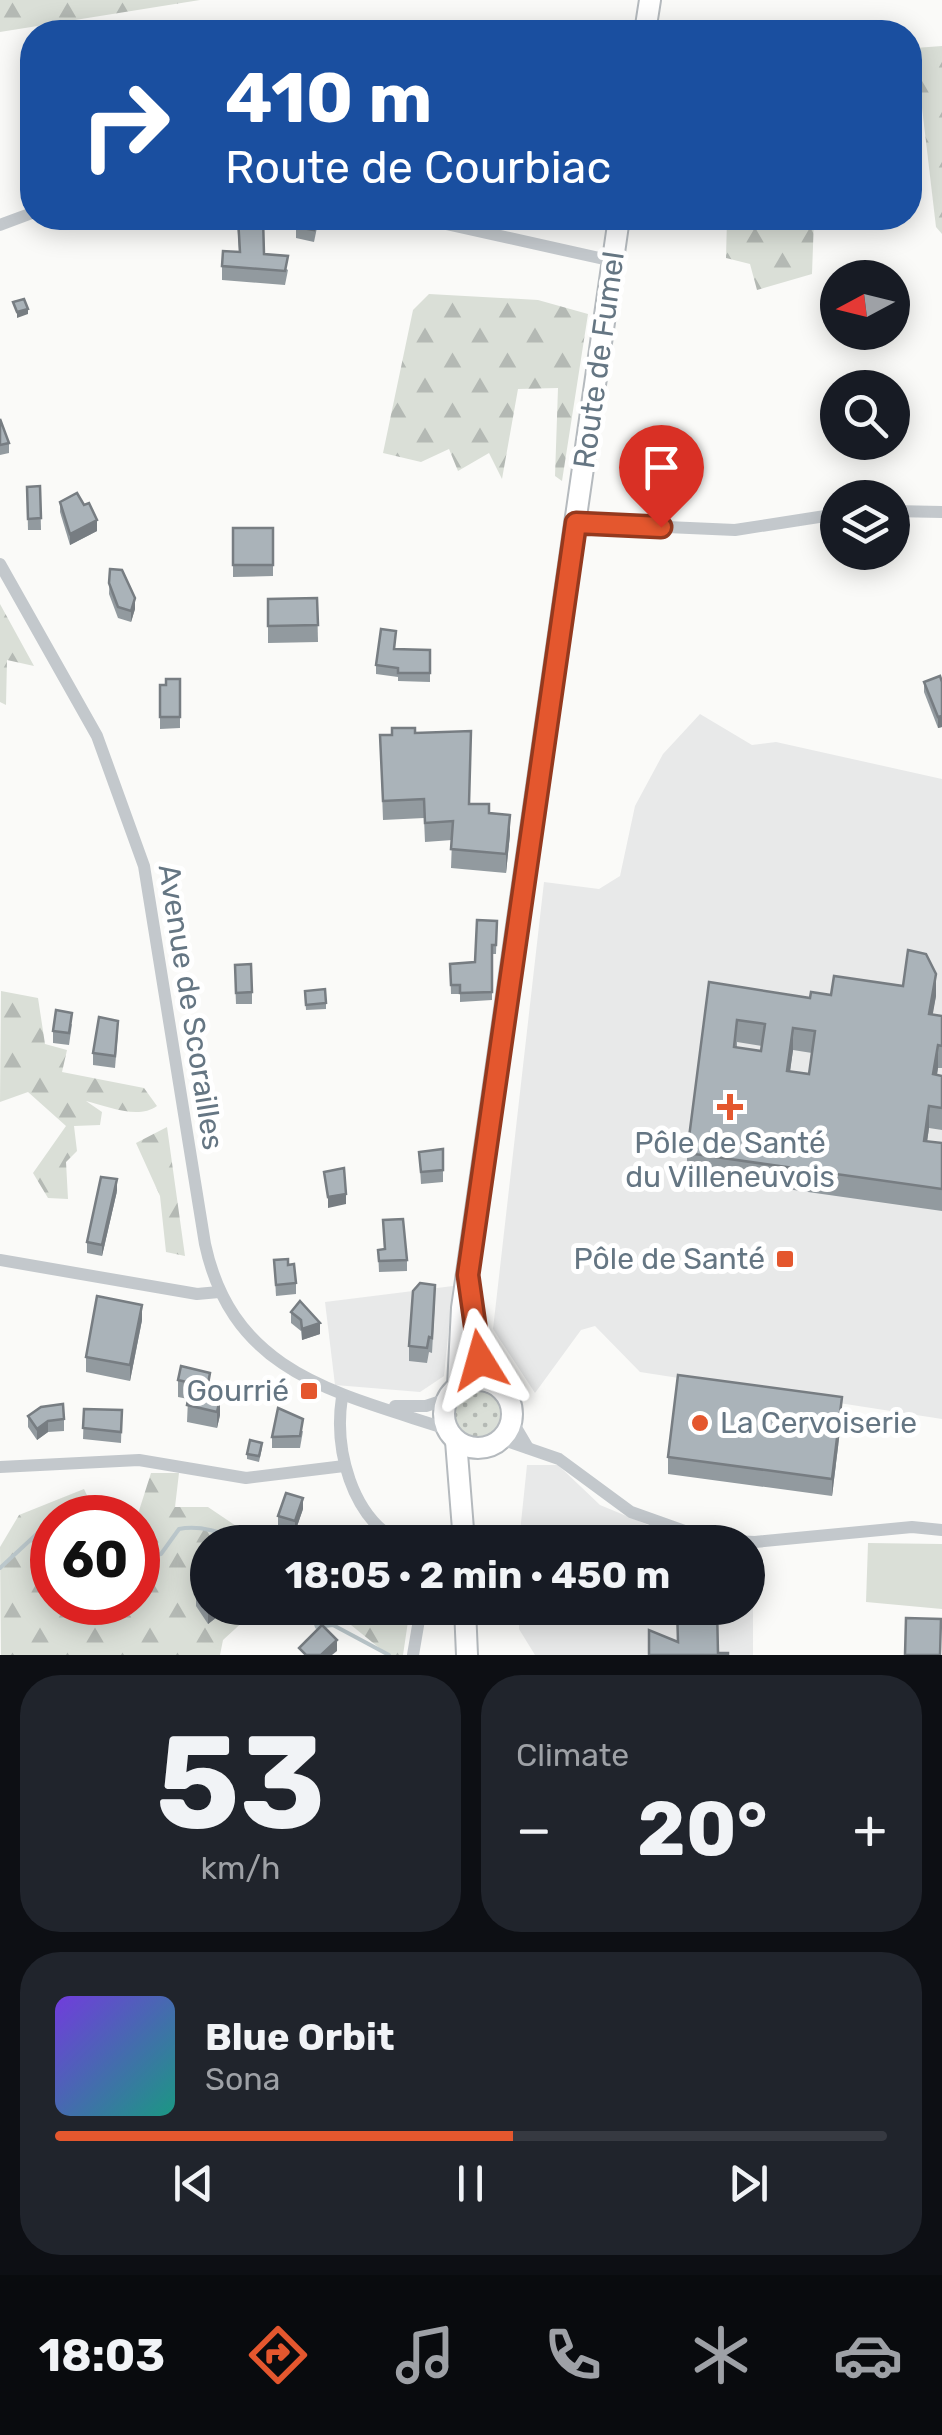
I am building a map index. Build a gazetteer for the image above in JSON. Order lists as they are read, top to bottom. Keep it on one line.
{"streets":{"main road":["Route de Fumel"],"street":["Avenue de Scorailles"]},"crossings":[["Route de Fumel","Avenue de Scorailles"]],"places":{"health":["Pôle de Santé du Villeneuvois"],"transit":["Pôle de Santé","Gourrié"],"other":["La Cervoiserie"]},"north":"left","page":{"turn":["410 m","Route de Courbiac"],"limit":"60","trip":"18:05 · 2 min · 450 m","tile":[["53","km/h"],"Climate"],"heat":["−","20°","+"],"song":["Blue Orbit","Sona"],"tabs":"18:03"}}
